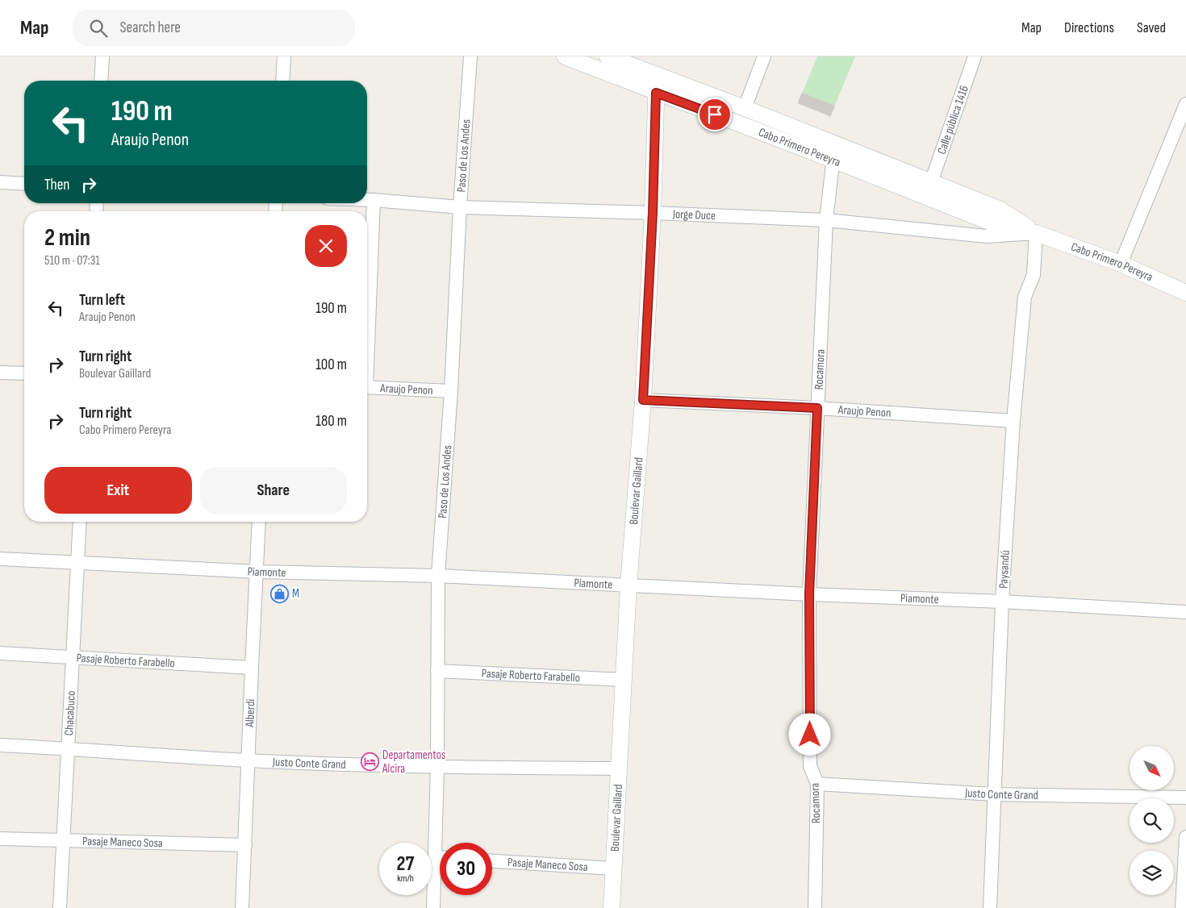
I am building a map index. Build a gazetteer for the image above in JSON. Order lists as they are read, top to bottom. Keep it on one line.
{"streets":{"street":["Calle pública 1416","Cabo Primero Pereyra","Paso de Los Andes","Jorge Duce","Rocamora","Araujo Penon","Boulevar Gaillard","Paysandú","Piamonte","Pasaje Roberto Farabello","Chacabuco","Alberdi","Justo Conte Grand","Pasaje Maneco Sosa"]},"crossings":[["Calle pública 1416","Cabo Primero Pereyra"],["Cabo Primero Pereyra","Jorge Duce"],["Cabo Primero Pereyra","Rocamora"],["Cabo Primero Pereyra","Boulevar Gaillard"],["Cabo Primero Pereyra","Paysandú"],["Paso de Los Andes","Jorge Duce"],["Paso de Los Andes","Araujo Penon"],["Paso de Los Andes","Piamonte"],["Paso de Los Andes","Pasaje Roberto Farabello"],["Paso de Los Andes","Justo Conte Grand"],["Jorge Duce","Rocamora"],["Jorge Duce","Boulevar Gaillard"],["Jorge Duce","Paysandú"],["Rocamora","Araujo Penon"],["Rocamora","Piamonte"],["Rocamora","Justo Conte Grand"],["Araujo Penon","Boulevar Gaillard"],["Araujo Penon","Paysandú"],["Boulevar Gaillard","Piamonte"],["Boulevar Gaillard","Pasaje Roberto Farabello"],["Boulevar Gaillard","Justo Conte Grand"],["Boulevar Gaillard","Pasaje Maneco Sosa"],["Paysandú","Piamonte"],["Paysandú","Justo Conte Grand"],["Piamonte","Chacabuco"],["Piamonte","Alberdi"],["Pasaje Roberto Farabello","Chacabuco"],["Pasaje Roberto Farabello","Alberdi"],["Chacabuco","Justo Conte Grand"],["Chacabuco","Pasaje Maneco Sosa"],["Alberdi","Justo Conte Grand"],["Alberdi","Pasaje Maneco Sosa"]],"places":{"shop":["M"],"hotel":["Departamentos Alcira"]},"north":"bottom right","page":{"header":"Map","search":"Search here","nav":["Map","Directions","Saved"],"turn":["190 m","Araujo Penon"],"then":"Then","heading":["2 min","510 m · 07:31"],"list":[{"name":"Turn left","note":"Araujo Penon","value":"190 m"},{"name":"Turn right","note":"Boulevar Gaillard","value":"100 m"},{"name":"Turn right","note":"Cabo Primero Pereyra","value":"180 m"}],"buttons":["Exit","Share"],"speed":"27 km/h","limit":"30"}}
